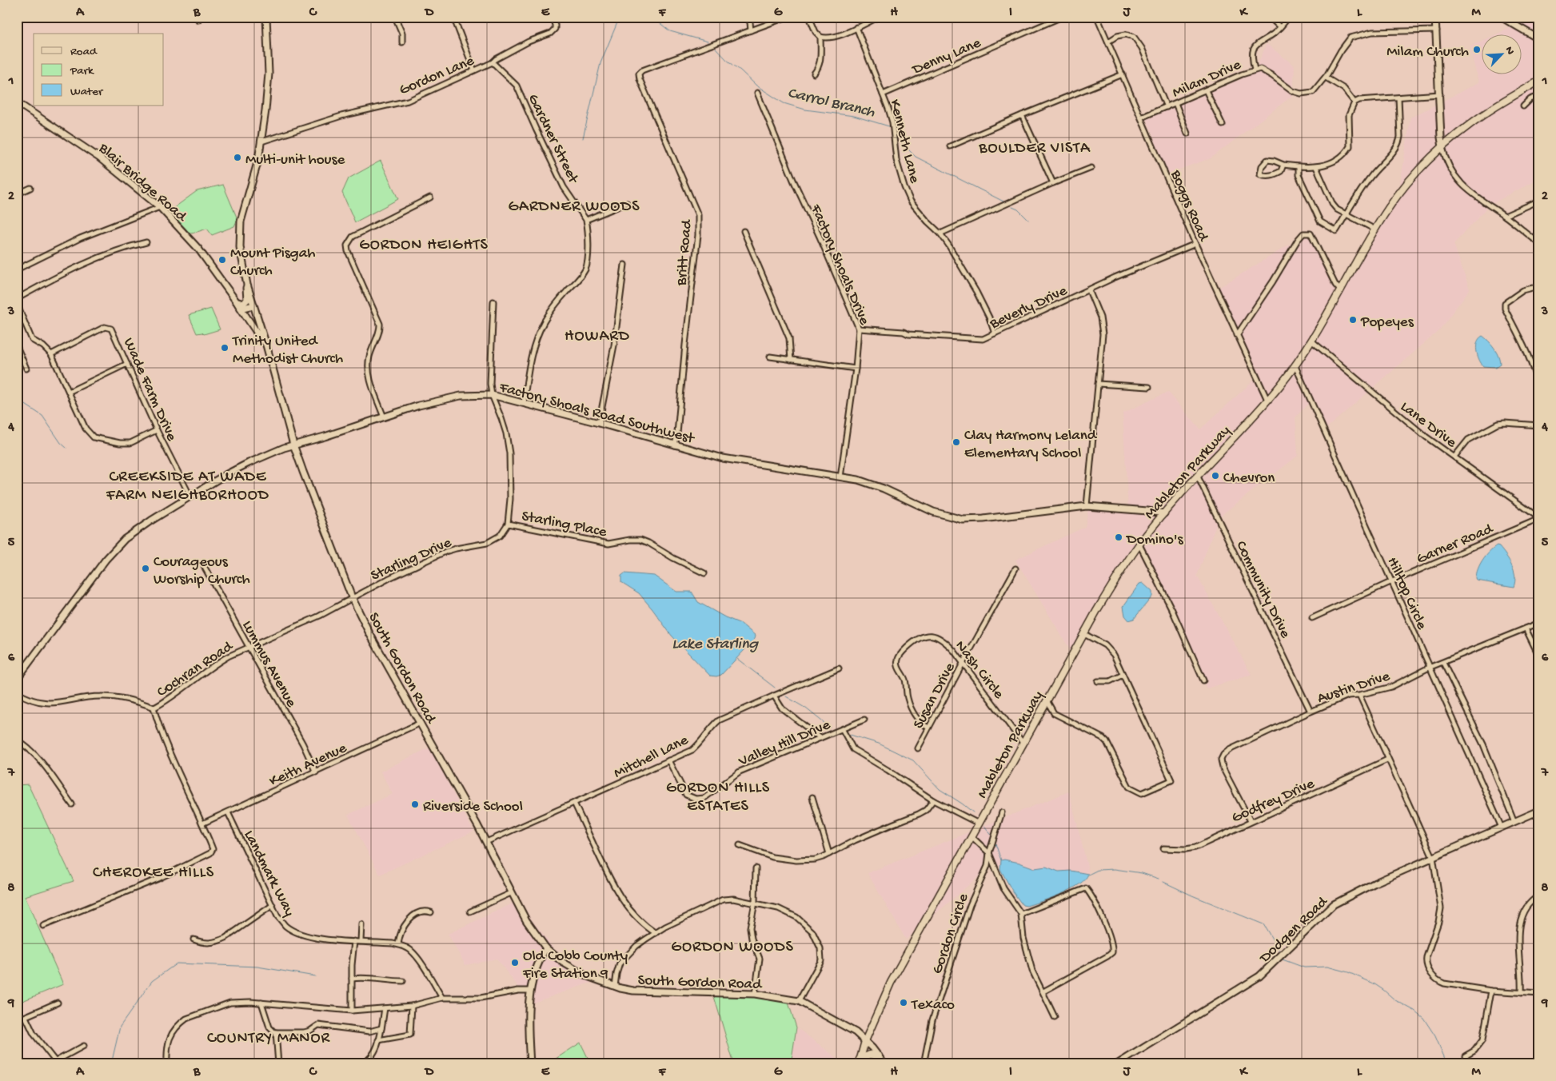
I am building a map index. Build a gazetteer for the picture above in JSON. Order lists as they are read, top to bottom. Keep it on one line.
{"streets":{"main road":["Mableton Parkway"],"street":["Denny Lane","Gordon Lane","Milam Drive","Gardner Street","Kenneth Lane","Blair Bridge Road","Boggs Road","Britt Road","Factory Shoals Drive","Beverly Drive","Wade Farm Drive","Factory Shoals Road Southwest","Lane Drive","Starling Place","Garner Road","Starling Drive","Community Drive","Hilltop Circle","Lummus Avenue","South Gordon Road","Cochran Road","Nash Circle","Austin Drive","Susan Drive","Valley Hill Drive","Mitchell Lane","Keith Avenue","Godfrey Drive","Landmark Way","Dodgen Road","Gordon Circle"]},"crossings":[["Denny Lane","Kenneth Lane"],["Gordon Lane","Gardner Street"],["Gordon Lane","South Gordon Road"],["Milam Drive","Boggs Road"],["Kenneth Lane","Beverly Drive"],["Blair Bridge Road","South Gordon Road"],["Boggs Road","Beverly Drive"],["Boggs Road","Mableton Parkway"],["Britt Road","Factory Shoals Road Southwest"],["Factory Shoals Drive","Beverly Drive"],["Factory Shoals Drive","Factory Shoals Road Southwest"],["Wade Farm Drive","Factory Shoals Road Southwest"],["Factory Shoals Road Southwest","Mableton Parkway"],["Factory Shoals Road Southwest","South Gordon Road"],["Lane Drive","Mableton Parkway"],["Lane Drive","Garner Road"],["Mableton Parkway","Community Drive"],["Mableton Parkway","Hilltop Circle"],["Mableton Parkway","South Gordon Road"],["Mableton Parkway","Nash Circle"],["Starling Place","Starling Drive"],["Garner Road","Hilltop Circle"],["Starling Drive","South Gordon Road"],["Starling Drive","Cochran Road"],["Community Drive","Austin Drive"],["Hilltop Circle","Austin Drive"],["Hilltop Circle","Dodgen Road"],["Lummus Avenue","Cochran Road"],["Lummus Avenue","Keith Avenue"],["South Gordon Road","Cochran Road"],["South Gordon Road","Mitchell Lane"],["South Gordon Road","Keith Avenue"],["Nash Circle","Susan Drive"],["Austin Drive","Godfrey Drive"],["Valley Hill Drive","Mitchell Lane"],["Keith Avenue","Landmark Way"]],"districts":["BOULDER VISTA","GARDNER WOODS","GORDON HEIGHTS","HOWARD","CREEKSIDE AT WADE FARM NEIGHBORHOOD","GORDON HILLS ESTATES","CHEROKEE HILLS","GORDON WOODS","COUNTRY MANOR"],"water":["Carrol Branch","Lake Starling"],"places":["Milam Church","Multi-unit house","Mount Pisgah Church","Popeyes","Trinity United Methodist Church","Clay Harmony Leland Elementary School","Chevron","Domino's","Courageous Worship Church","Riverside School","Old Cobb County Fire Station 9","Texaco"],"legend":["Road","Park","Water"],"north":"top right","grid":{"columns":["A","B","C","D","E","F","G","H","I","J","K","L","M"],"rows":["1","2","3","4","5","6","7","8","9"]}}
